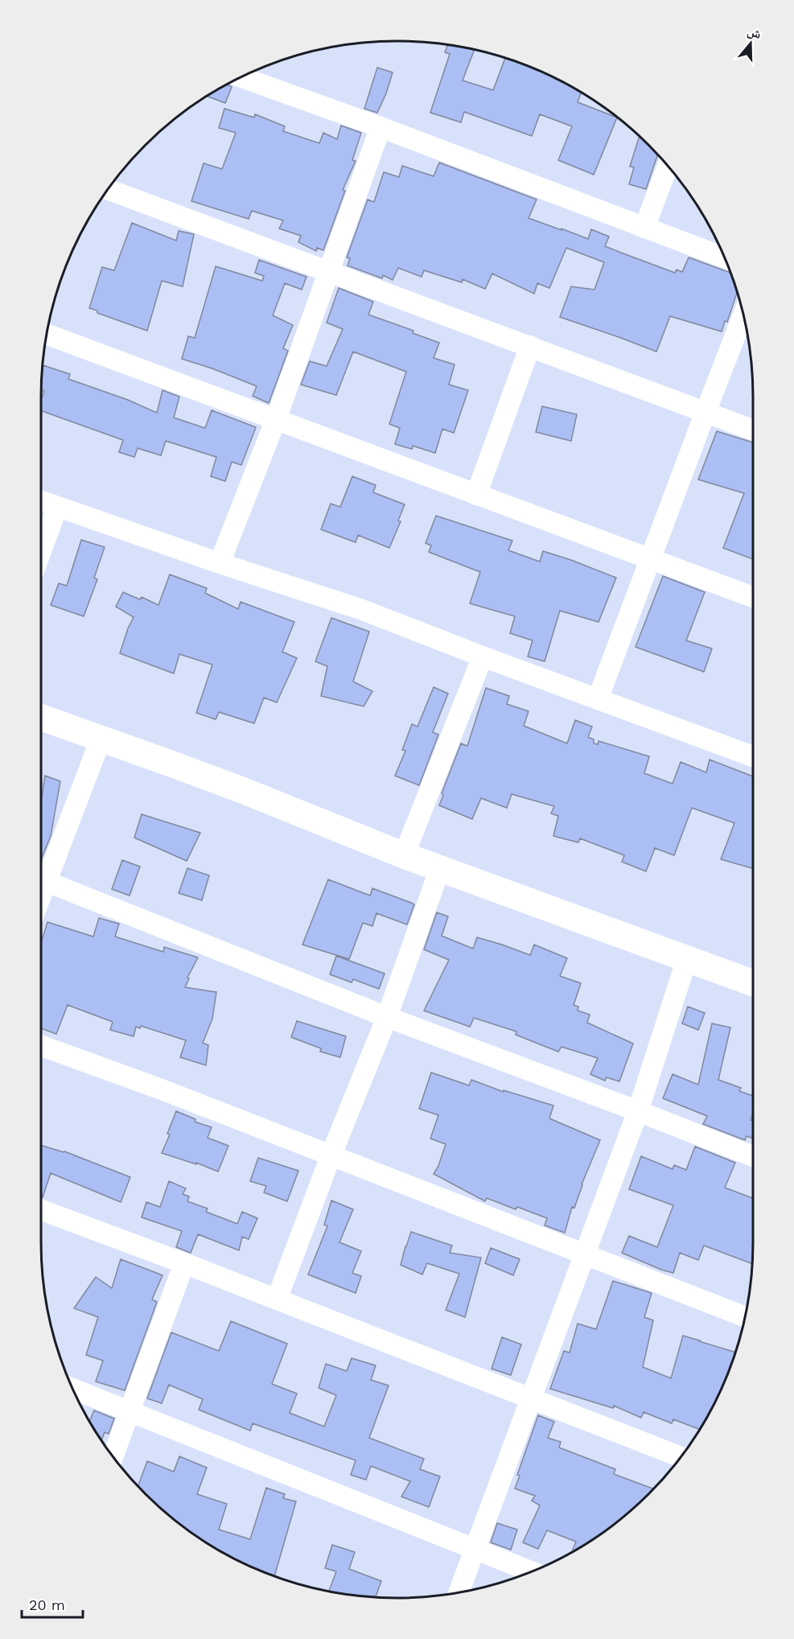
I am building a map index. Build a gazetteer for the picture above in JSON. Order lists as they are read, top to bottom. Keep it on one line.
{"scale_bar":"20 m","north":"top"}
